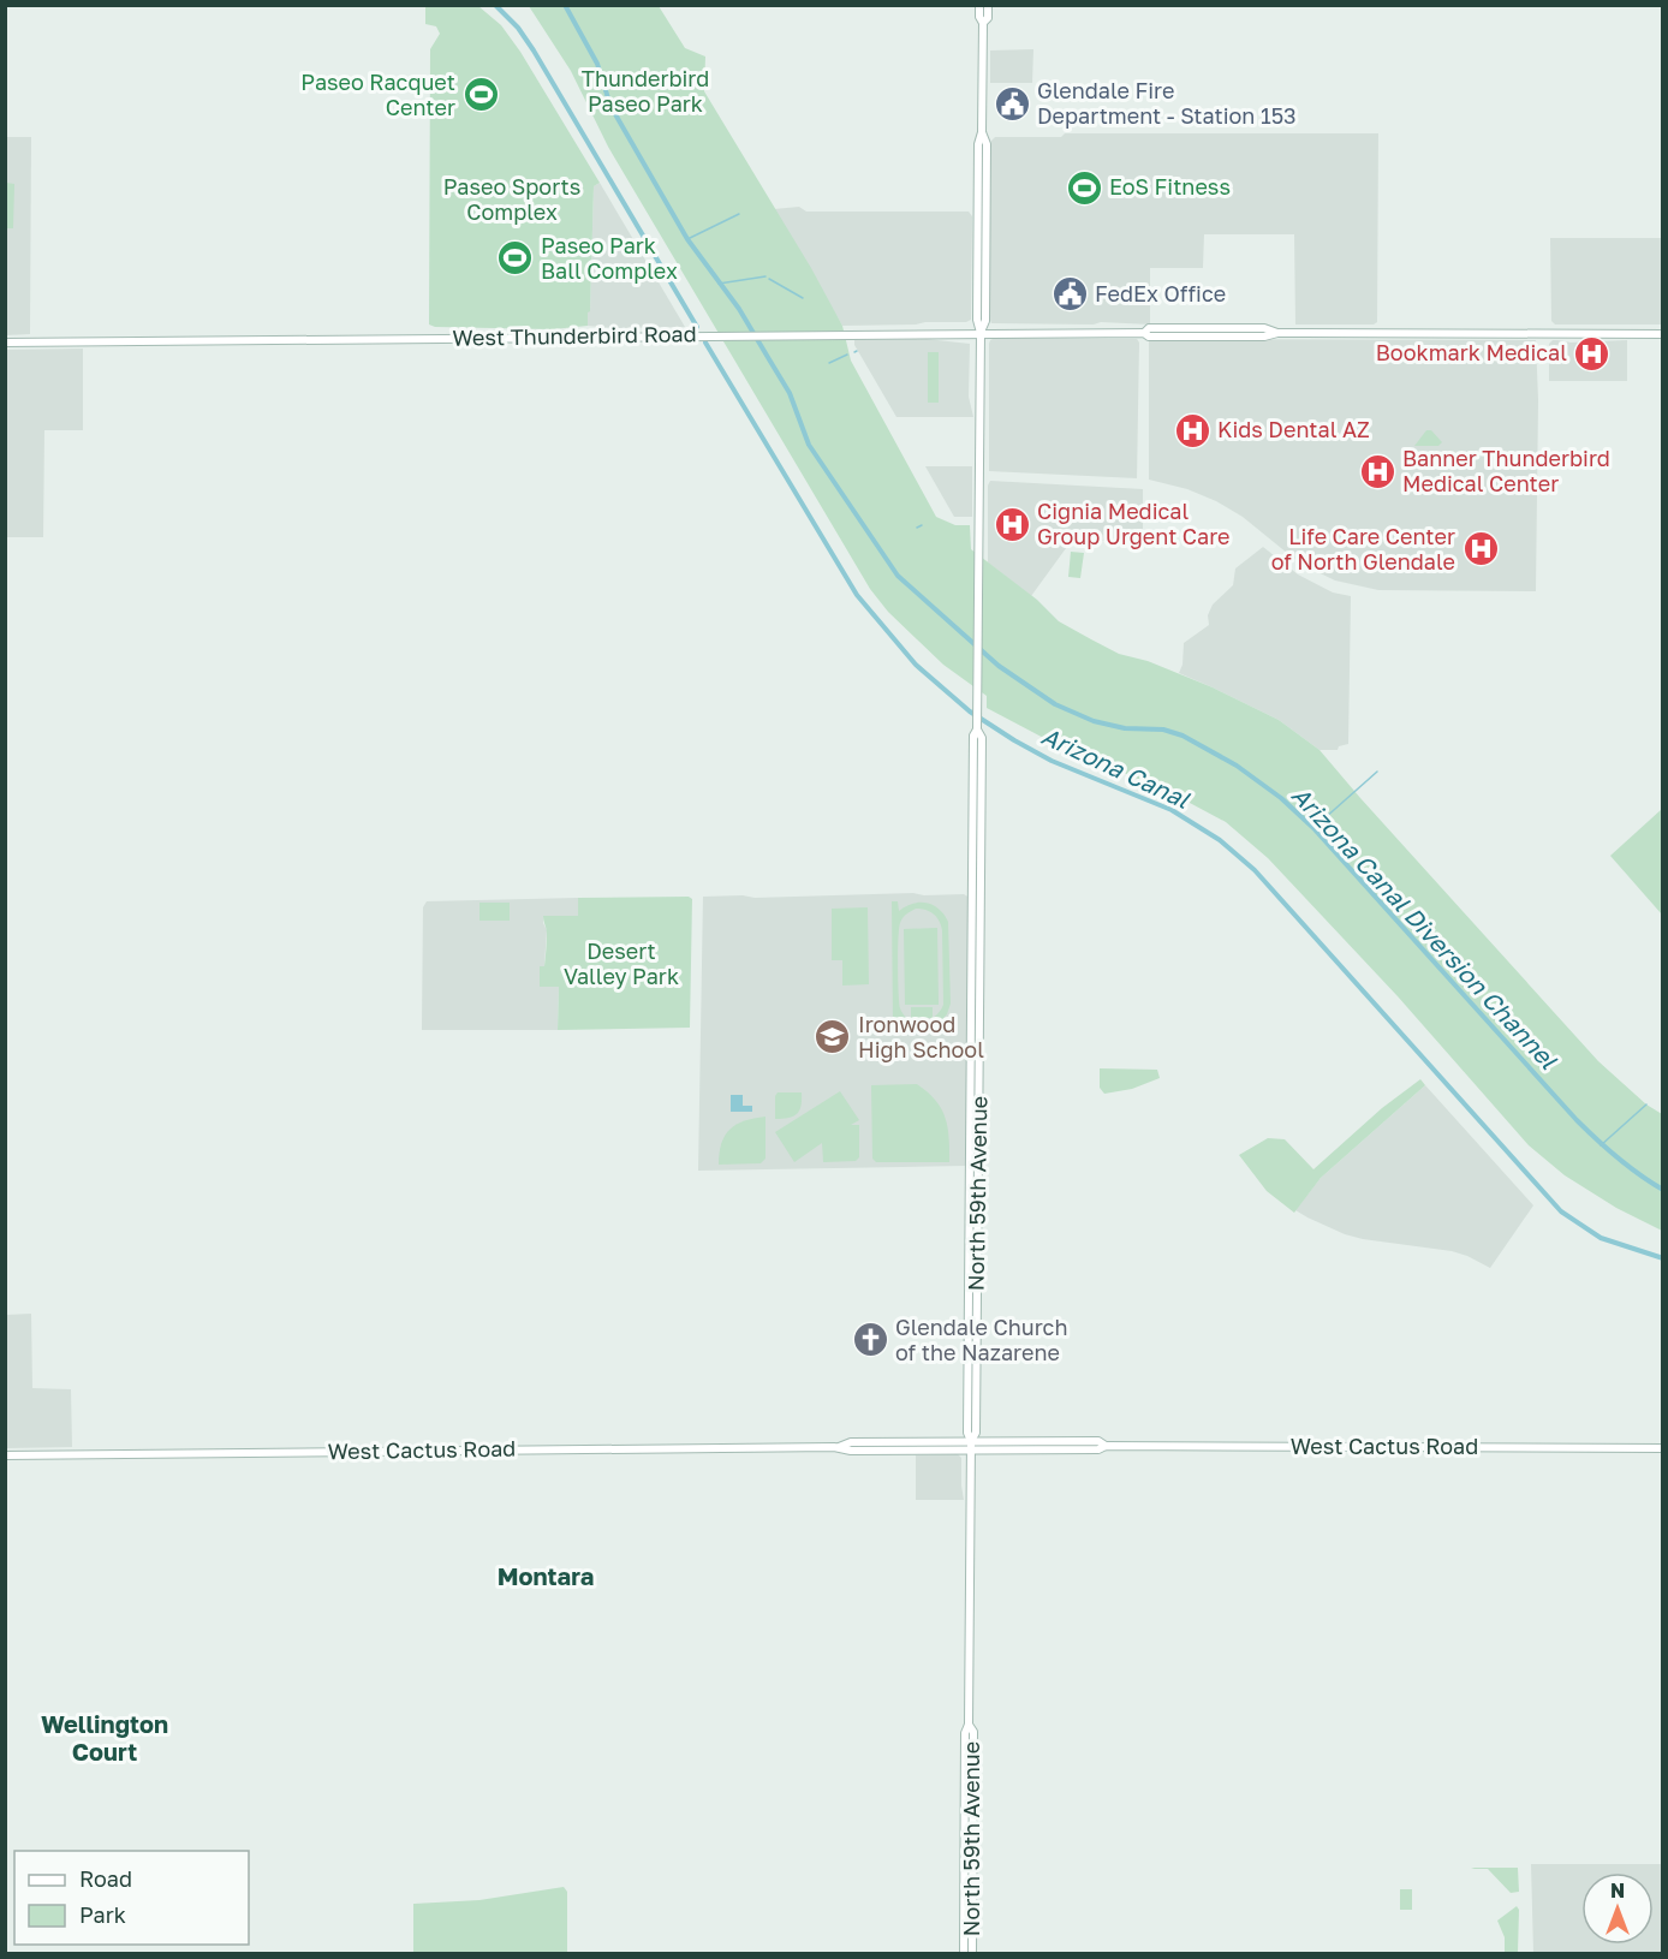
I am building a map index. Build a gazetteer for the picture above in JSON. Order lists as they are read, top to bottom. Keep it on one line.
{"streets":{"main road":["West Thunderbird Road","North 59th Avenue","West Cactus Road"]},"crossings":[["West Thunderbird Road","North 59th Avenue"],["North 59th Avenue","West Cactus Road"]],"districts":["Montara","Wellington Court"],"water":["Arizona Canal","Arizona Canal Diversion Channel"],"parks":["Thunderbird Paseo Park","Paseo Sports Complex","Desert Valley Park"],"places":{"sports":["Paseo Racquet Center","EoS Fitness","Paseo Park Ball Complex"],"public building":["Glendale Fire Department - Station 153","FedEx Office"],"hospital":["Bookmark Medical","Kids Dental AZ","Banner Thunderbird Medical Center","Cignia Medical Group Urgent Care","Life Care Center of North Glendale"],"school or university":["Ironwood High School"],"church":["Glendale Church of the Nazarene"]},"legend":["Road","Park"],"north":"top"}
